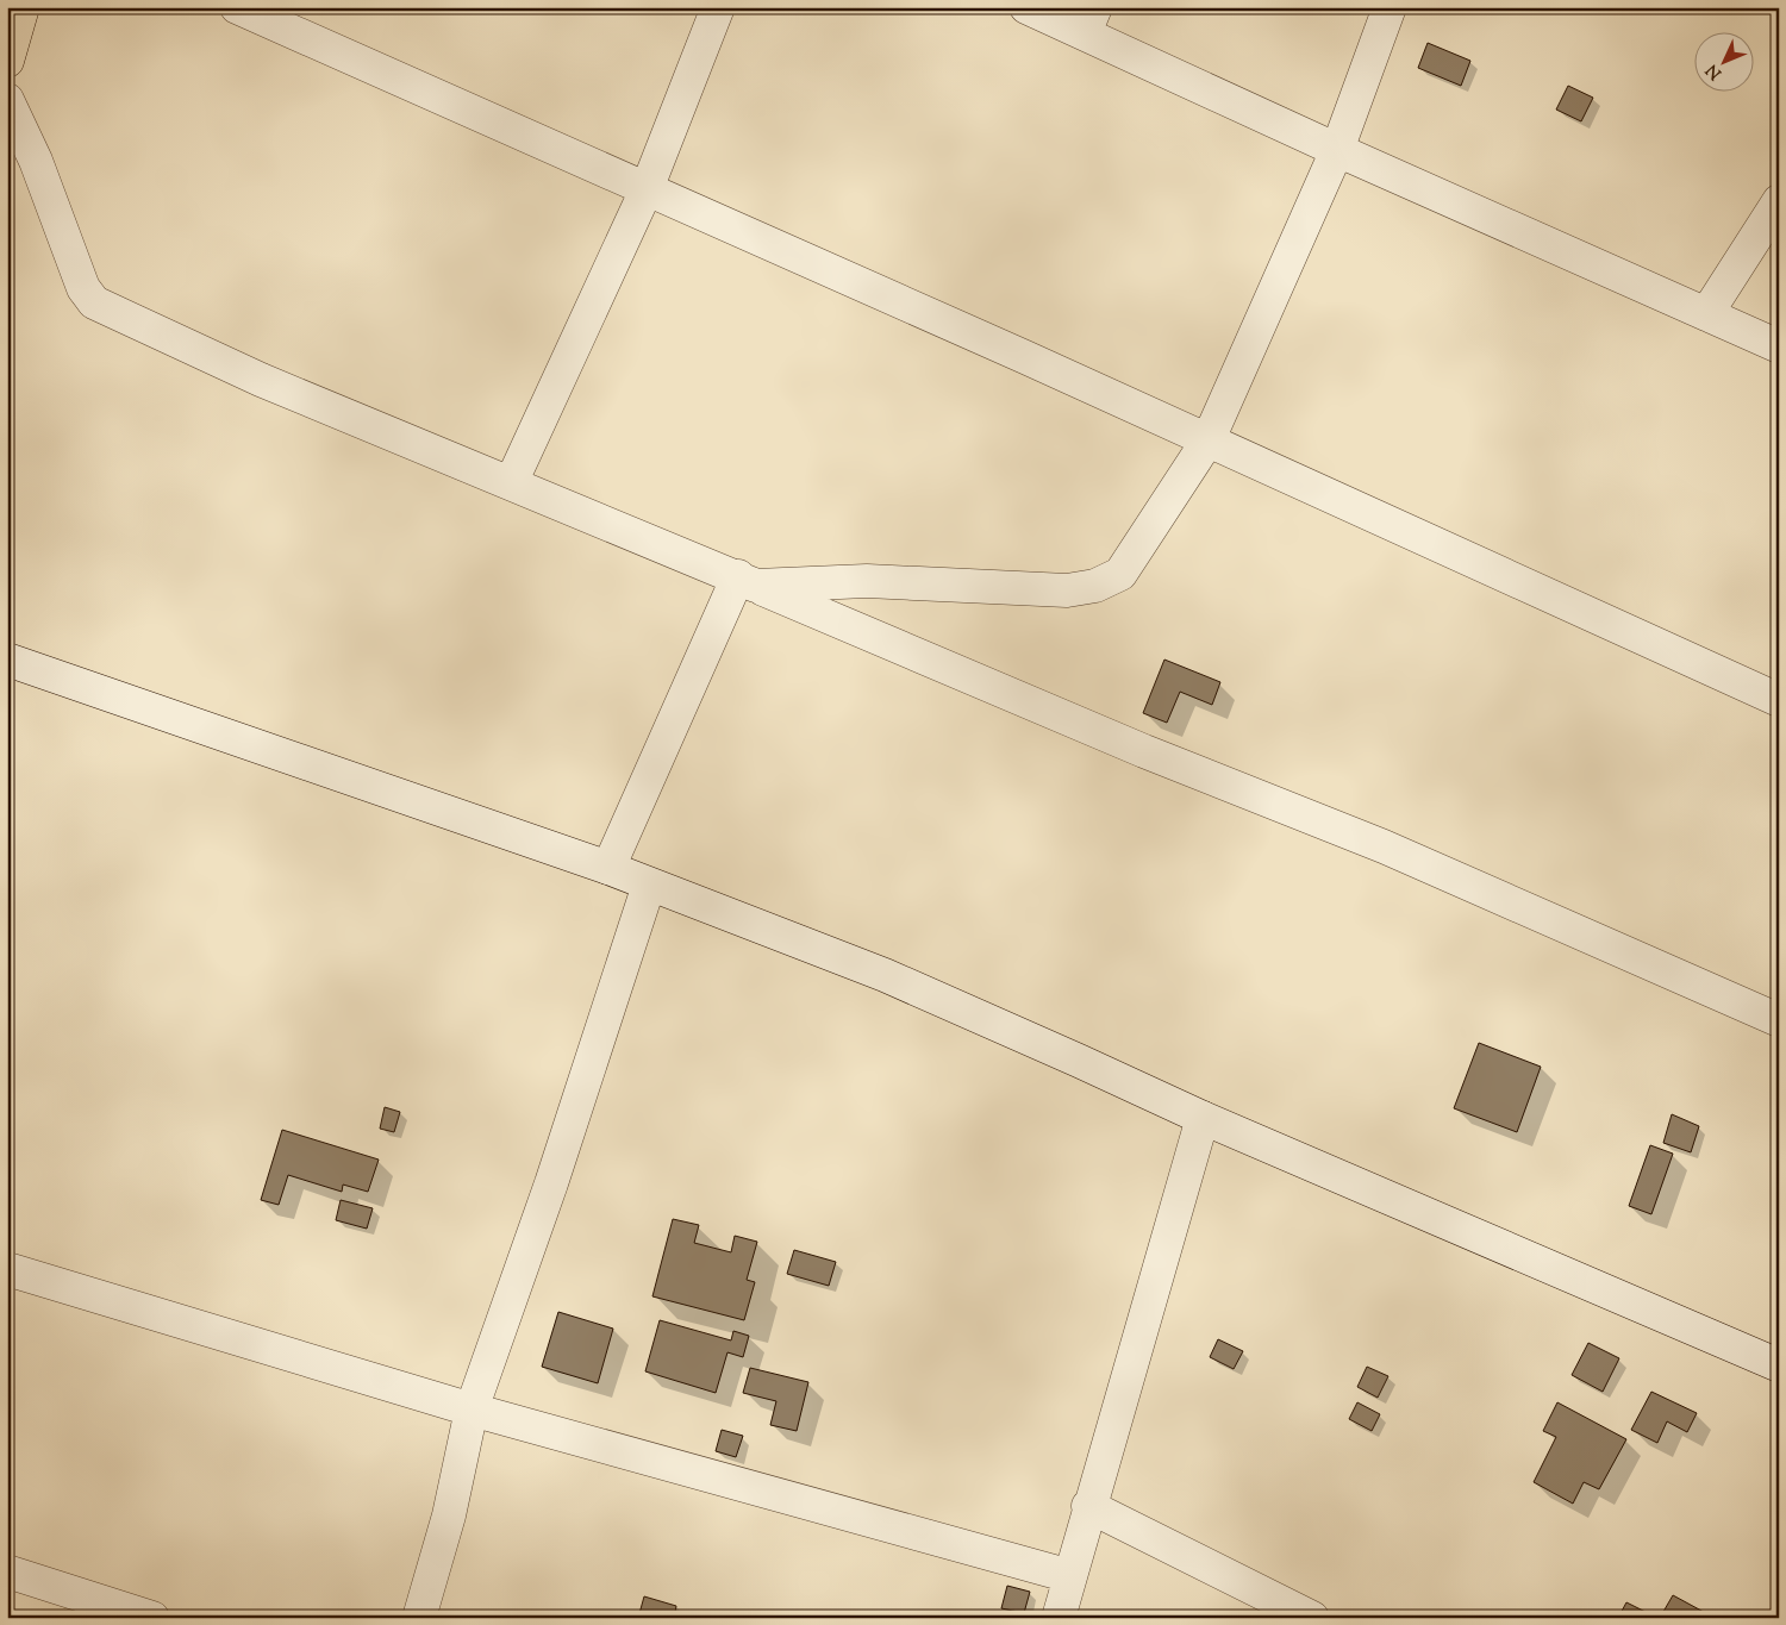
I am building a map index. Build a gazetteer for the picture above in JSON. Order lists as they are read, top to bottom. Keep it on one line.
{"north":"bottom left"}
